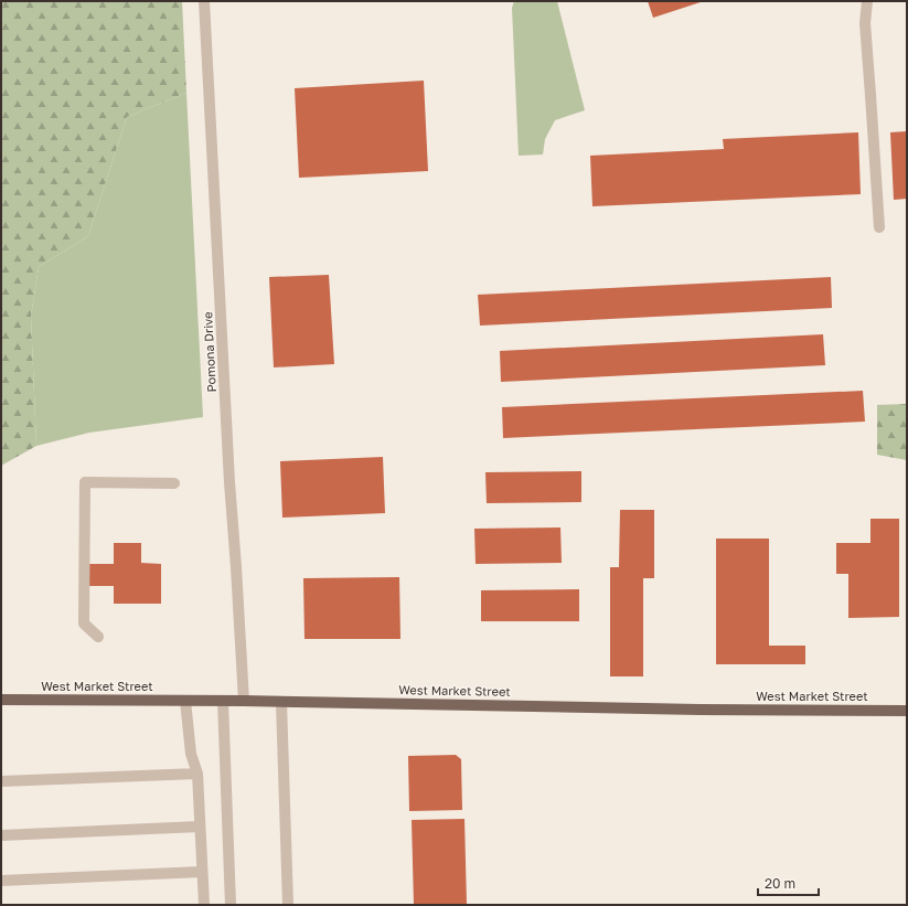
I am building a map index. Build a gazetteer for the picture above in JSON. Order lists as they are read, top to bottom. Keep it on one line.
{"streets":{"main road":["West Market Street"],"street":["Pomona Drive"]},"crossings":[["Pomona Drive","West Market Street"]],"scale_bar":"20 m"}
